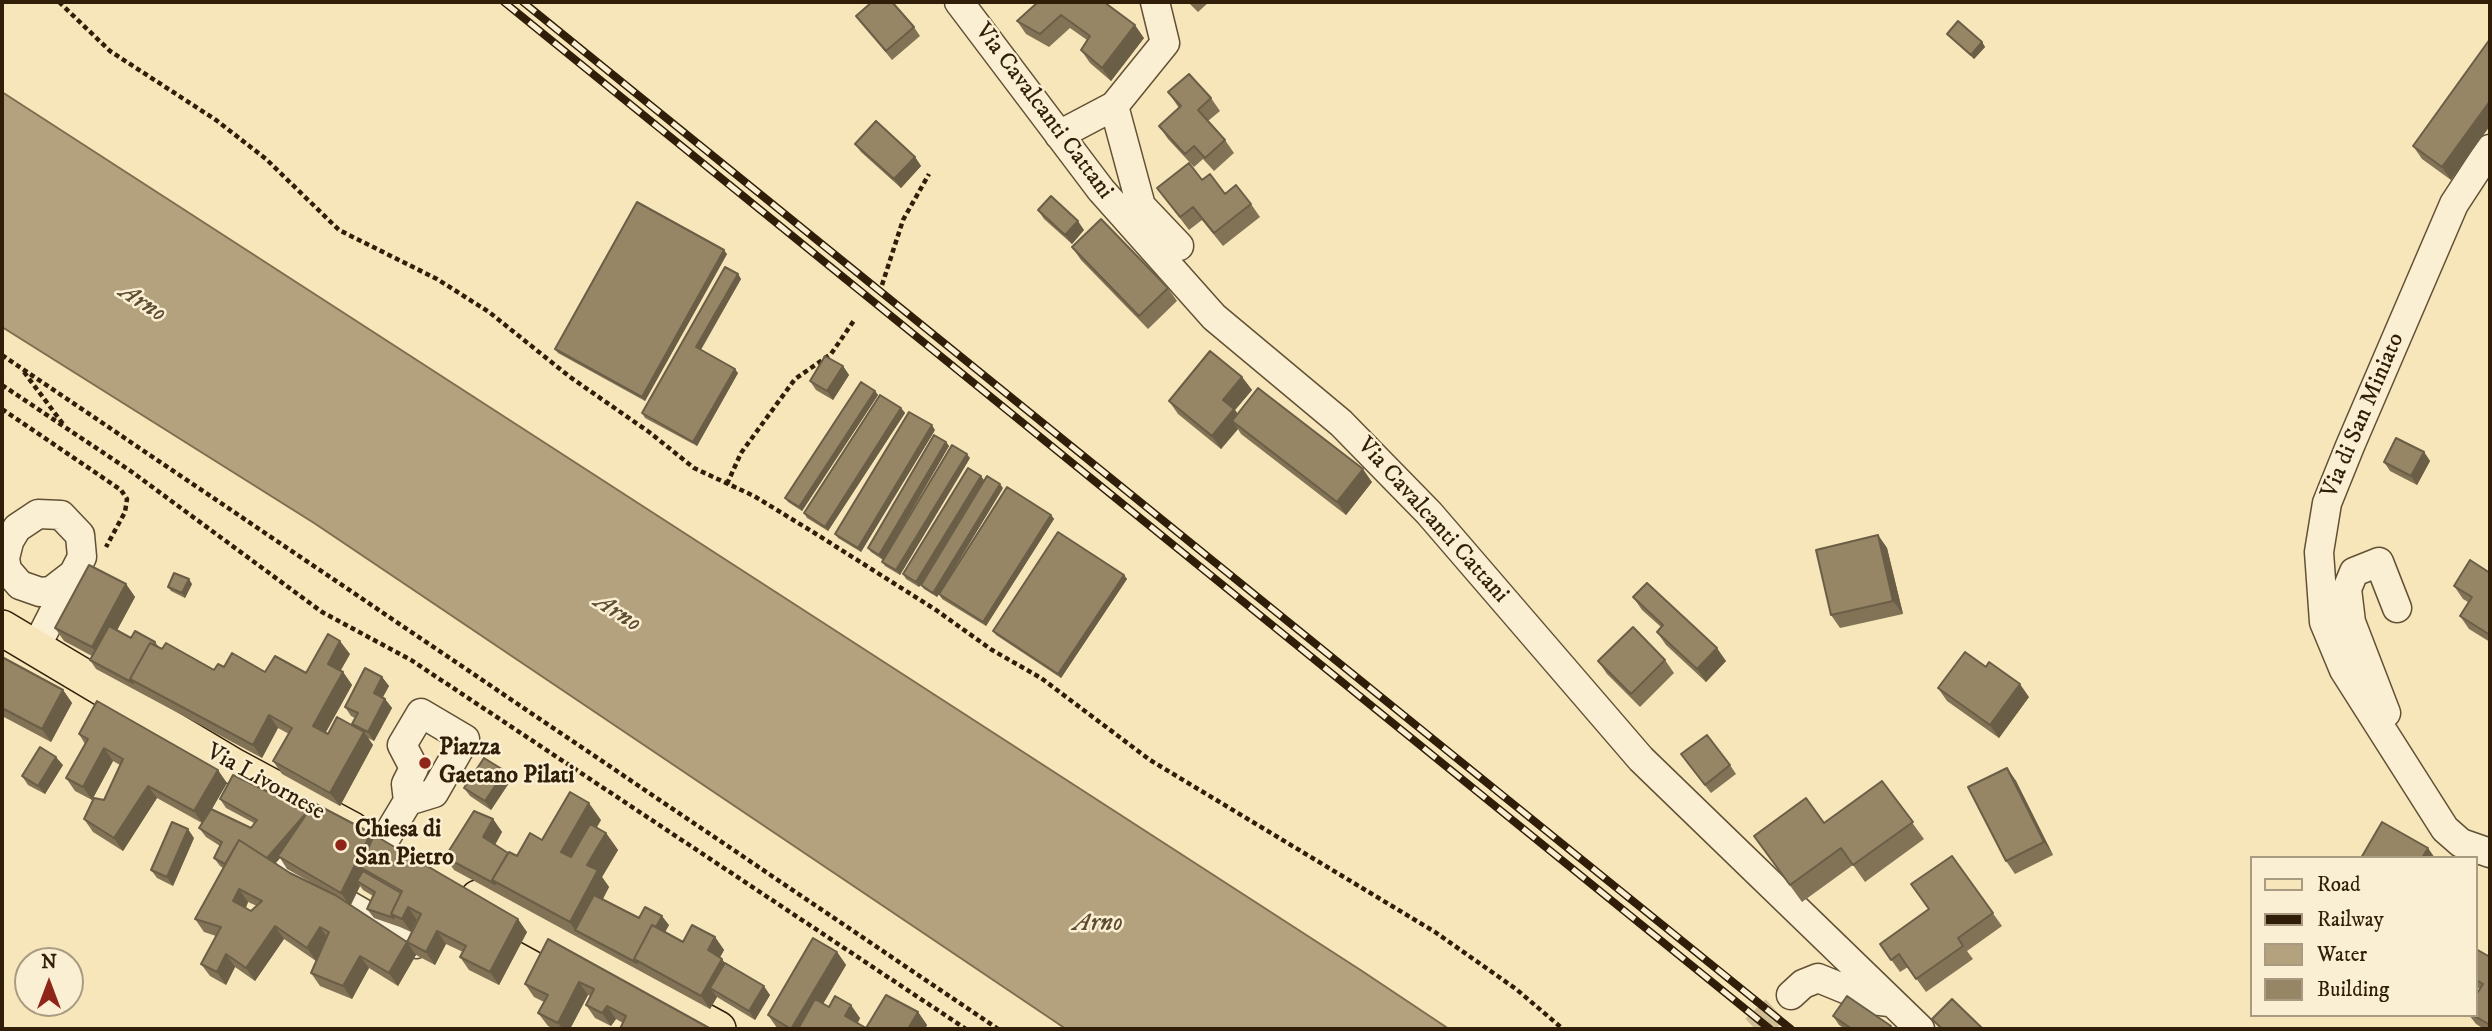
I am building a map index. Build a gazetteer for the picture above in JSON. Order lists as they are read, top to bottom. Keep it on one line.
{"streets":{"main road":["Via Livornese"],"street":["Via Cavalcanti Cattani","Via di San Miniato"]},"water":["Arno"],"places":["Piazza Gaetano Pilati","Chiesa di San Pietro"],"legend":["Road","Railway","Water","Building"],"north":"top"}
